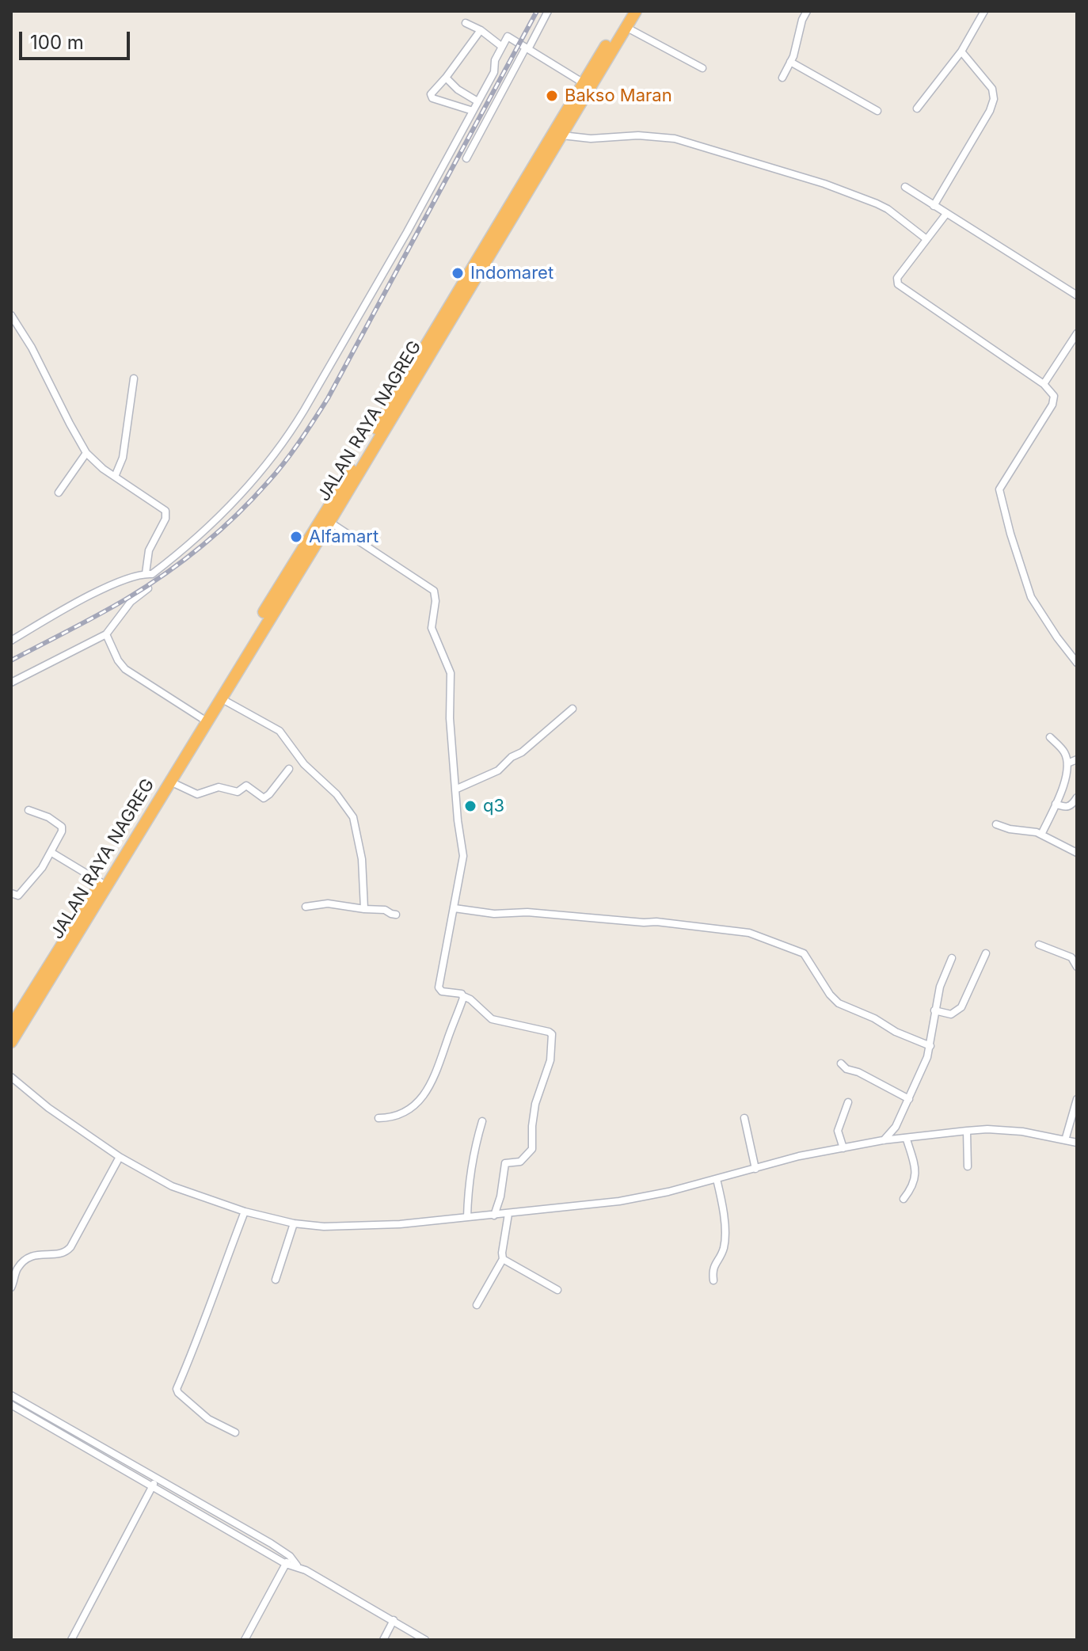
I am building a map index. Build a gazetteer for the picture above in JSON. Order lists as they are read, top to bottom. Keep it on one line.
{"streets":{"highway":["JALAN RAYA NAGREG"]},"places":["Bakso Maran","Indomaret","Alfamart","q3"],"scale_bar":"100 m"}
